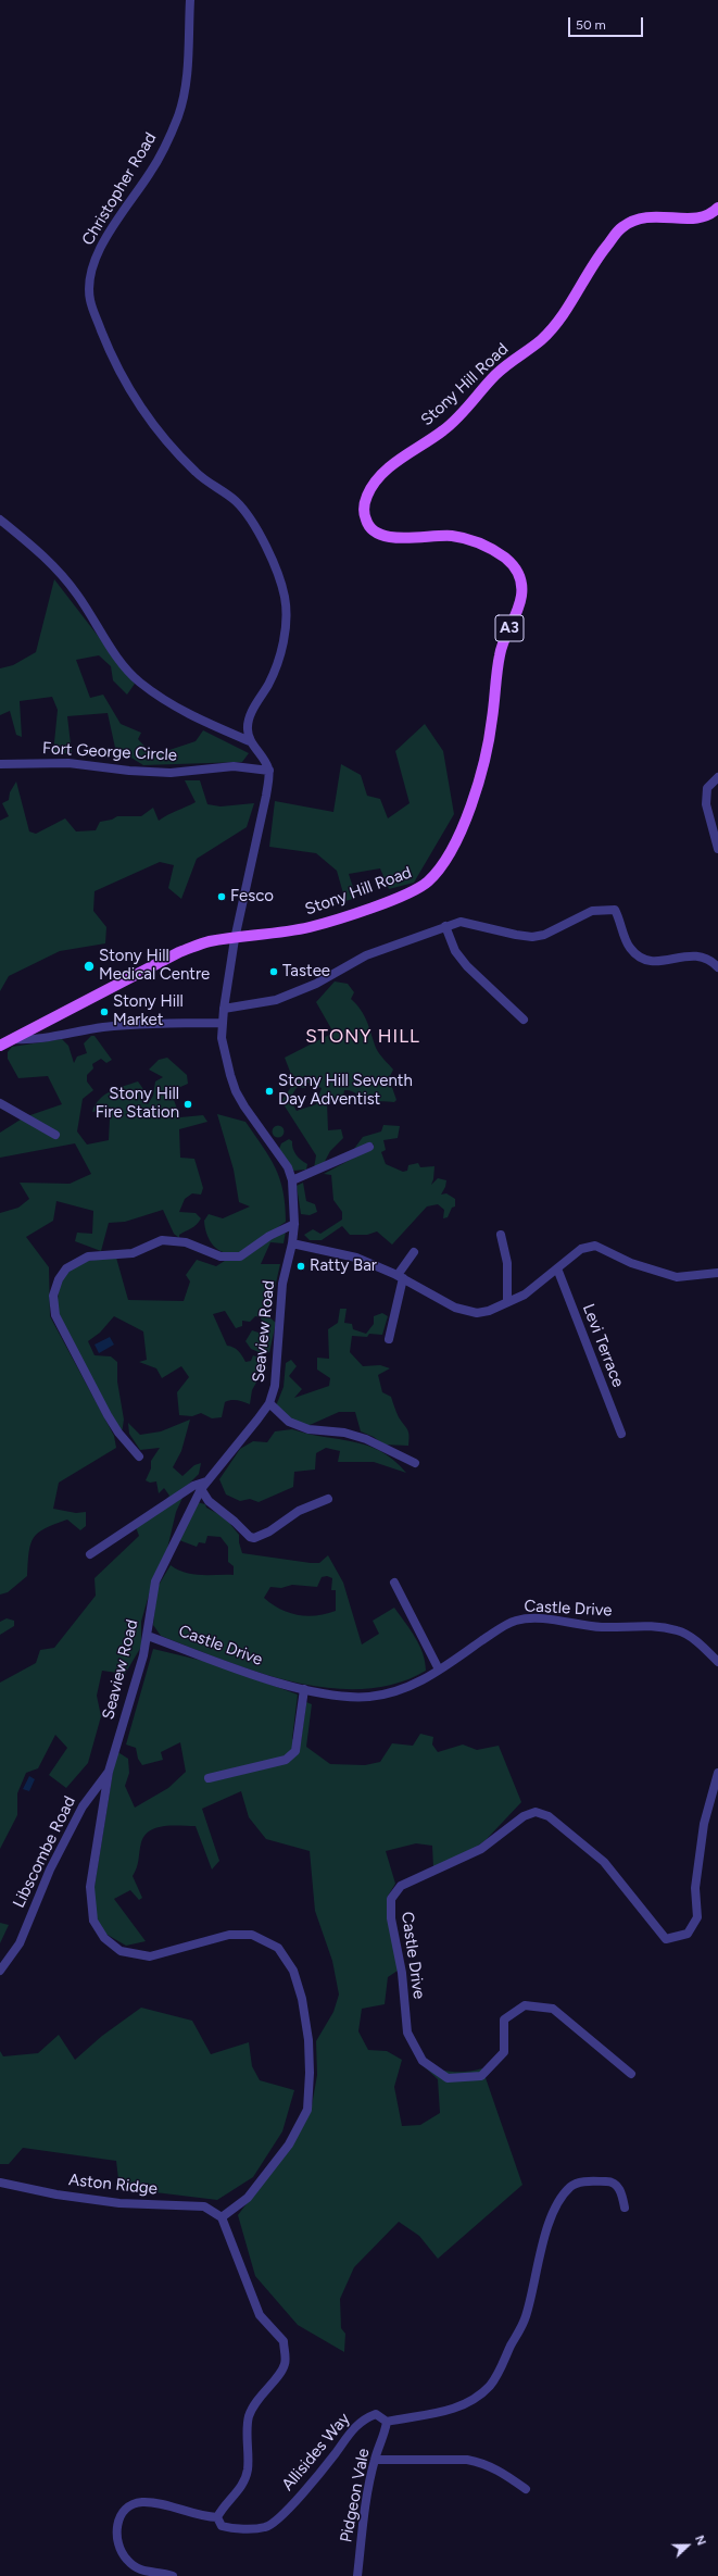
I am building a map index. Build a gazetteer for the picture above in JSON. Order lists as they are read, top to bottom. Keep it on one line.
{"streets":{"main road":["Stony Hill Road","A3"],"street":["Christopher Road","Fort George Circle","Seaview Road","Levi Terrace","Castle Drive","Libscombe Road","Aston Ridge","Allisides Way","Pidgeon Vale"]},"crossings":[["Stony Hill Road","Seaview Road"],["Seaview Road","Castle Drive"],["Seaview Road","Libscombe Road"],["Seaview Road","Aston Ridge"],["Allisides Way","Pidgeon Vale"]],"districts":["STONY HILL"],"places":["Fesco","Stony Hill Medical Centre","Tastee","Stony Hill Market","Stony Hill Seventh Day Adventist","Stony Hill Fire Station","Ratty Bar"],"scale_bar":"50 m","north":"right"}
